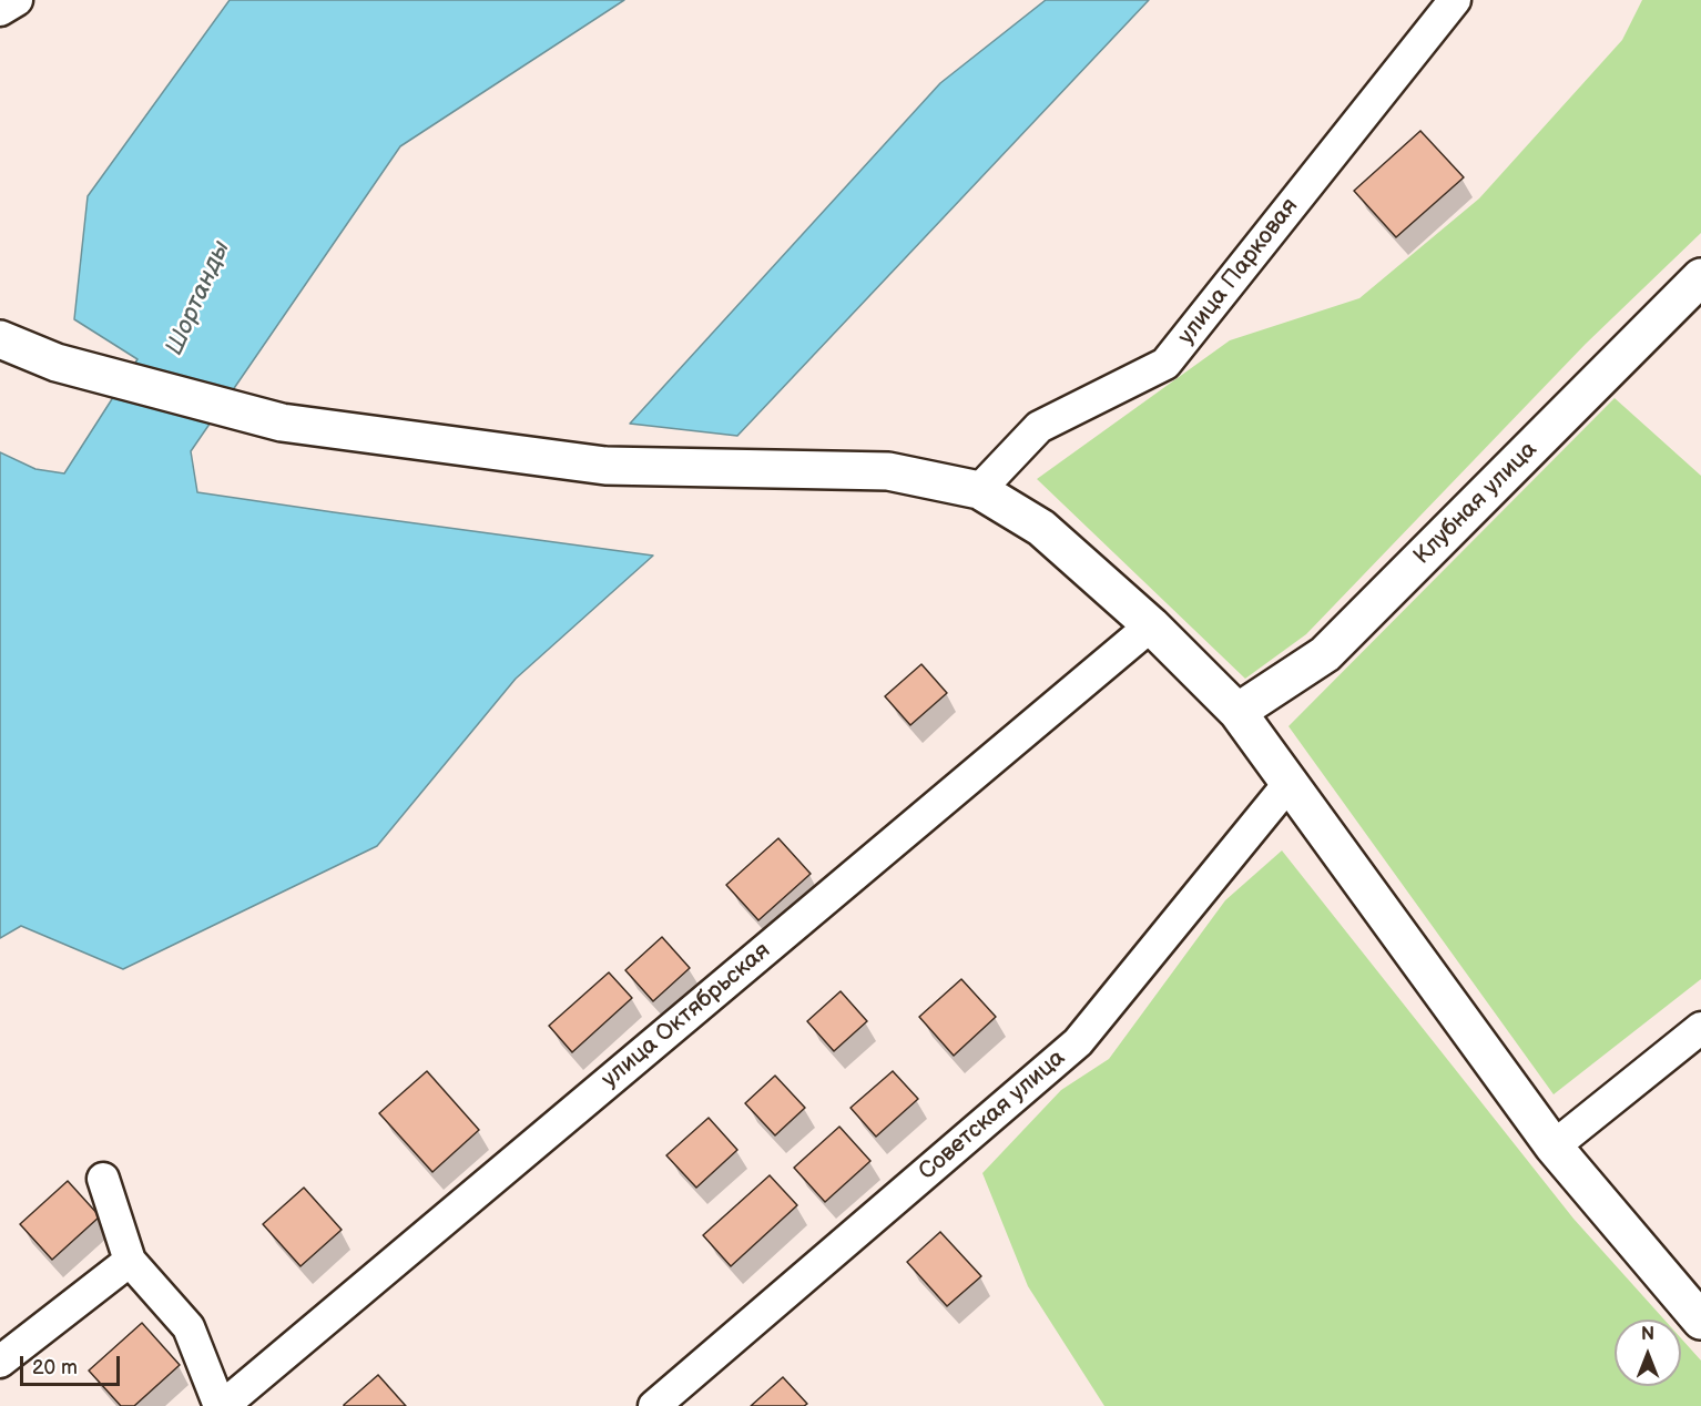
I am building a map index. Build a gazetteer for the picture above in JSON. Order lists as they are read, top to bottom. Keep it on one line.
{"streets":{"street":["улица Парковая","Клубная улица","улица Октябрьская","Советская улица"]},"water":["Шортанды"],"scale_bar":"20 m","north":"top"}
